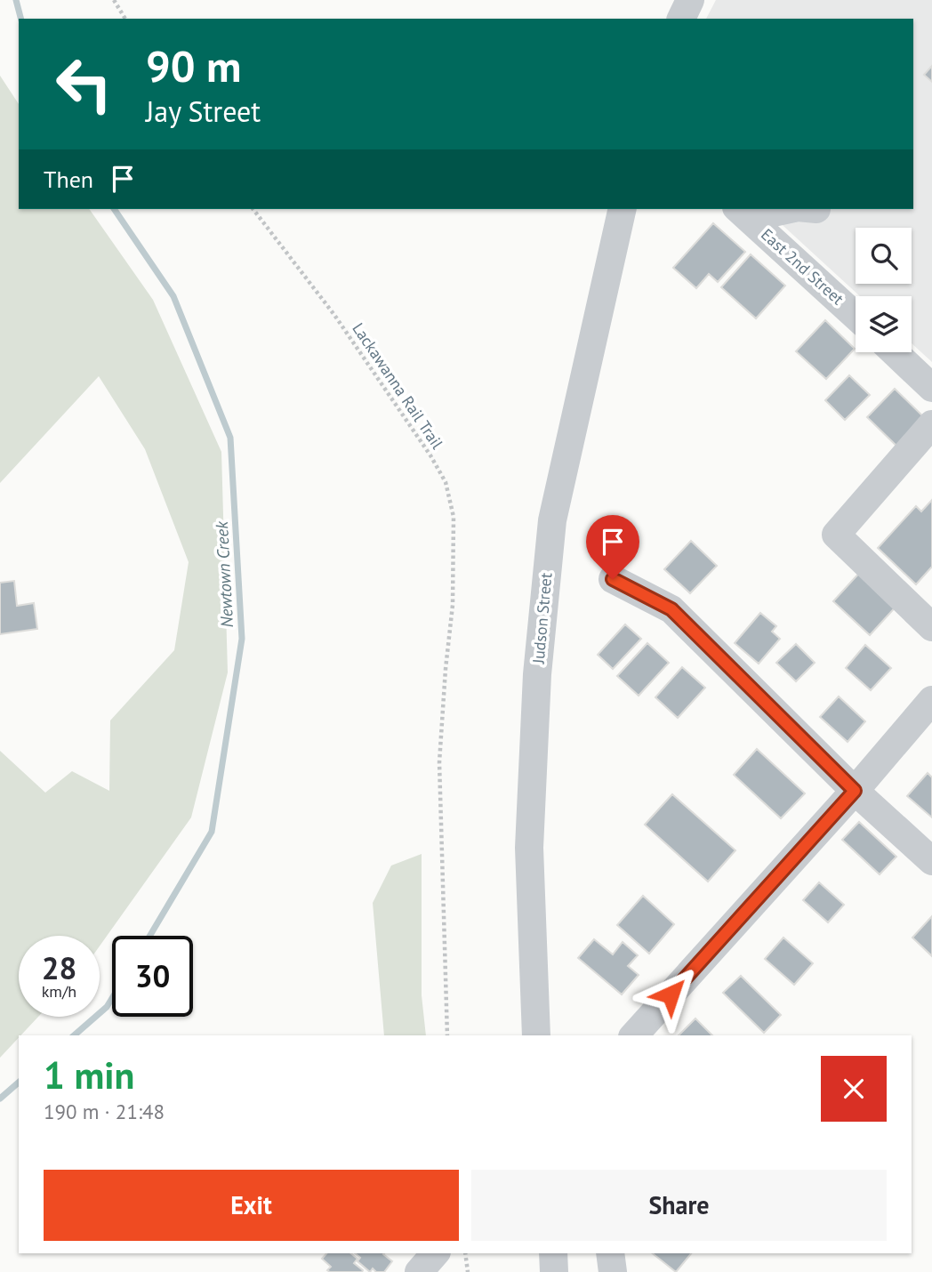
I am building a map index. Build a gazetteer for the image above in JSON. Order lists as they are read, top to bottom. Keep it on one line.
{"streets":{"street":["East 2nd Street","Judson Street"],"path":["Lackawanna Rail Trail"]},"water":["Newtown Creek"],"page":{"turn":["90 m","Jay Street"],"then":"Then","speed":"28 km/h","limit":"30","heading":["1 min","190 m · 21:48"],"buttons":["Exit","Share"]}}
